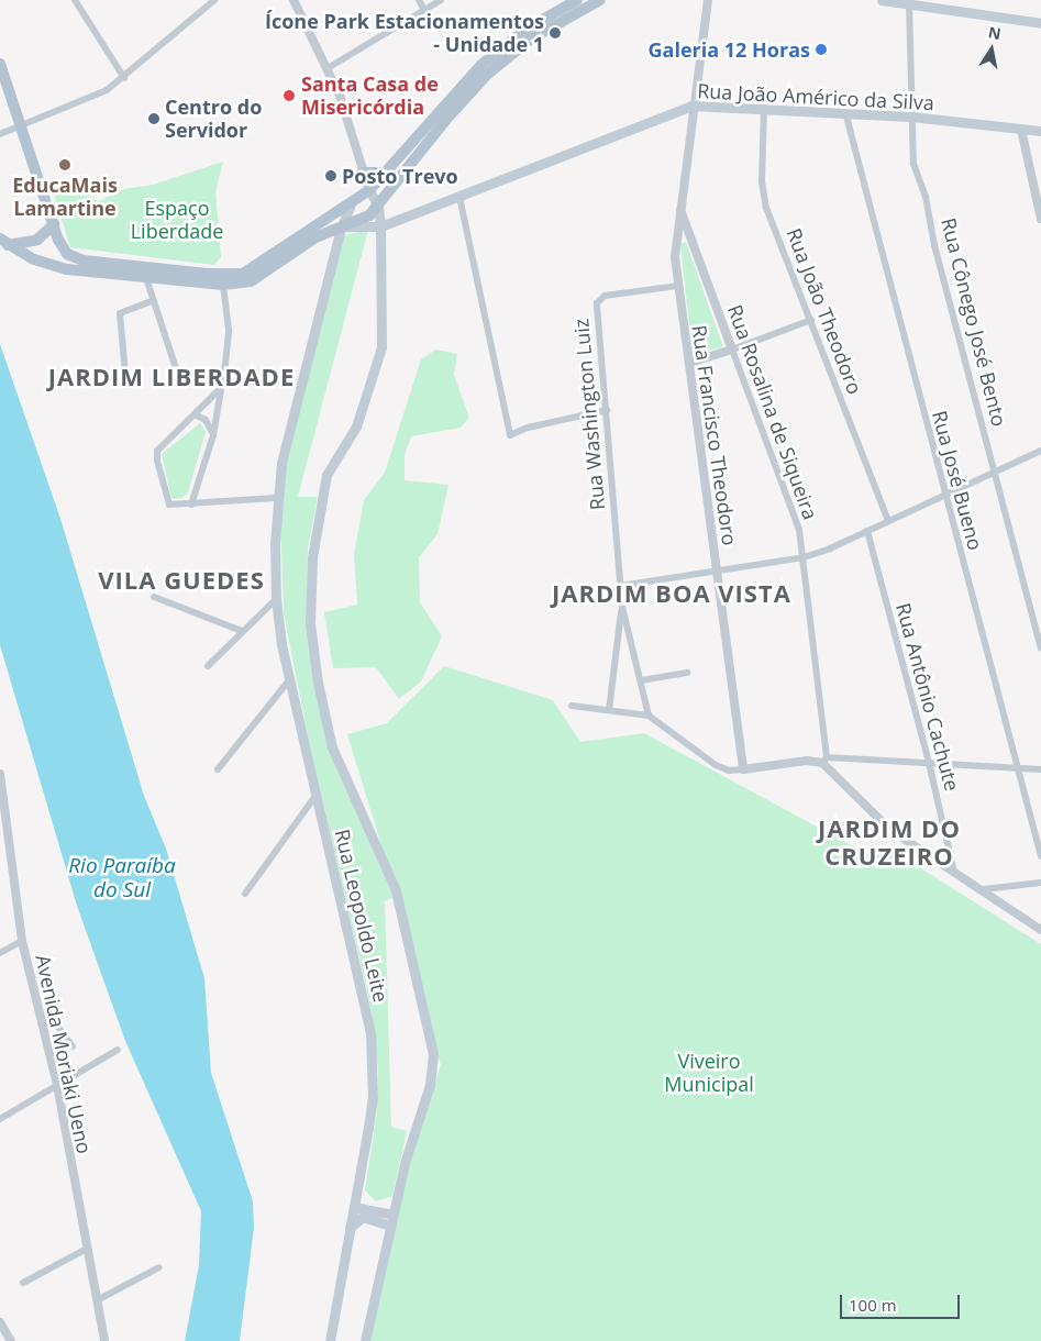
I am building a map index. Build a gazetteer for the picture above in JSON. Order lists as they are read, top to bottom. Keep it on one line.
{"streets":{"main road":["Rua João Américo da Silva","Rua Leopoldo Leite"],"street":["Rua João Theodoro","Rua Cônego José Bento","Rua Rosalina de Siqueira","Rua Washington Luiz","Rua Francisco Theodoro","Rua José Bueno","Rua Antônio Cachute","Avenida Moriaki Ueno"]},"crossings":[["Rua João Américo da Silva","Rua João Theodoro"],["Rua João Américo da Silva","Rua Cônego José Bento"],["Rua João Américo da Silva","Rua Francisco Theodoro"],["Rua João Américo da Silva","Rua José Bueno"],["Rua João Américo da Silva","Rua Leopoldo Leite"],["Rua Rosalina de Siqueira","Rua Francisco Theodoro"],["Rua Washington Luiz","Rua Francisco Theodoro"]],"districts":["JARDIM LIBERDADE","VILA GUEDES","JARDIM BOA VISTA","JARDIM DO CRUZEIRO"],"water":["Rio Paraíba do Sul"],"parks":["Espaço Liberdade","Viveiro Municipal"],"places":["Ícone Park Estacionamentos - Unidade 1","Galeria 12 Horas","Santa Casa de Misericórdia","Centro do Servidor","EducaMais Lamartine","Posto Trevo"],"scale_bar":"100 m","north":"top"}
